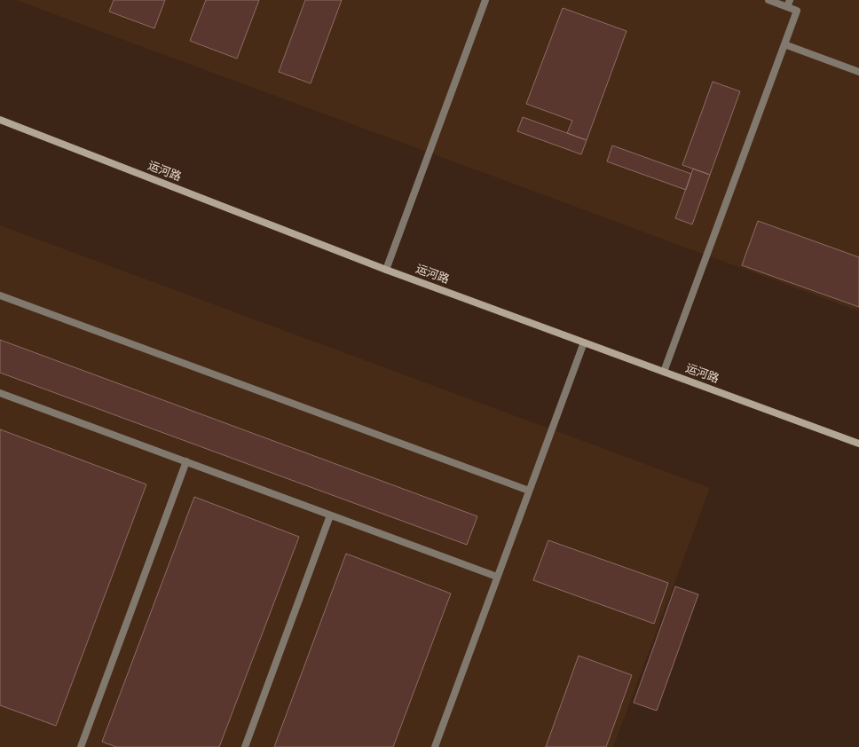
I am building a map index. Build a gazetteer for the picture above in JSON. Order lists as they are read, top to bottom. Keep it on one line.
{"streets":{"main road":["运河路"]}}
